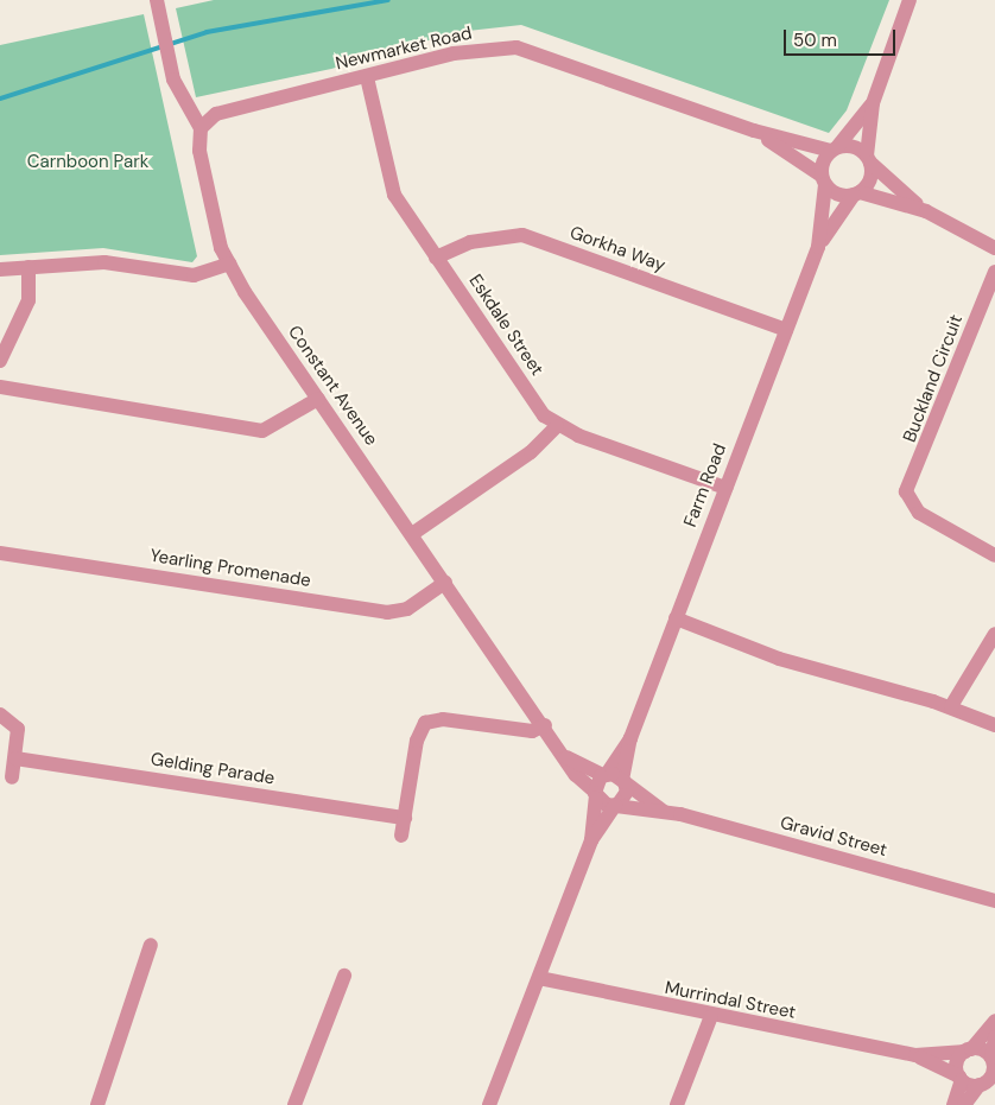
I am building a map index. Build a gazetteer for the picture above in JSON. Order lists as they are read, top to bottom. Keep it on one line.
{"streets":{"street":["Newmarket Road","Gorkha Way","Eskdale Street","Buckland Circuit","Constant Avenue","Farm Road","Yearling Promenade","Gelding Parade","Gravid Street","Murrindal Street"]},"crossings":[["Newmarket Road","Eskdale Street"],["Newmarket Road","Constant Avenue"],["Newmarket Road","Farm Road"],["Gorkha Way","Eskdale Street"],["Gorkha Way","Farm Road"],["Eskdale Street","Farm Road"],["Constant Avenue","Farm Road"],["Constant Avenue","Yearling Promenade"],["Constant Avenue","Gravid Street"],["Farm Road","Gravid Street"]],"parks":["Carnboon Park"],"scale_bar":"50 m"}
